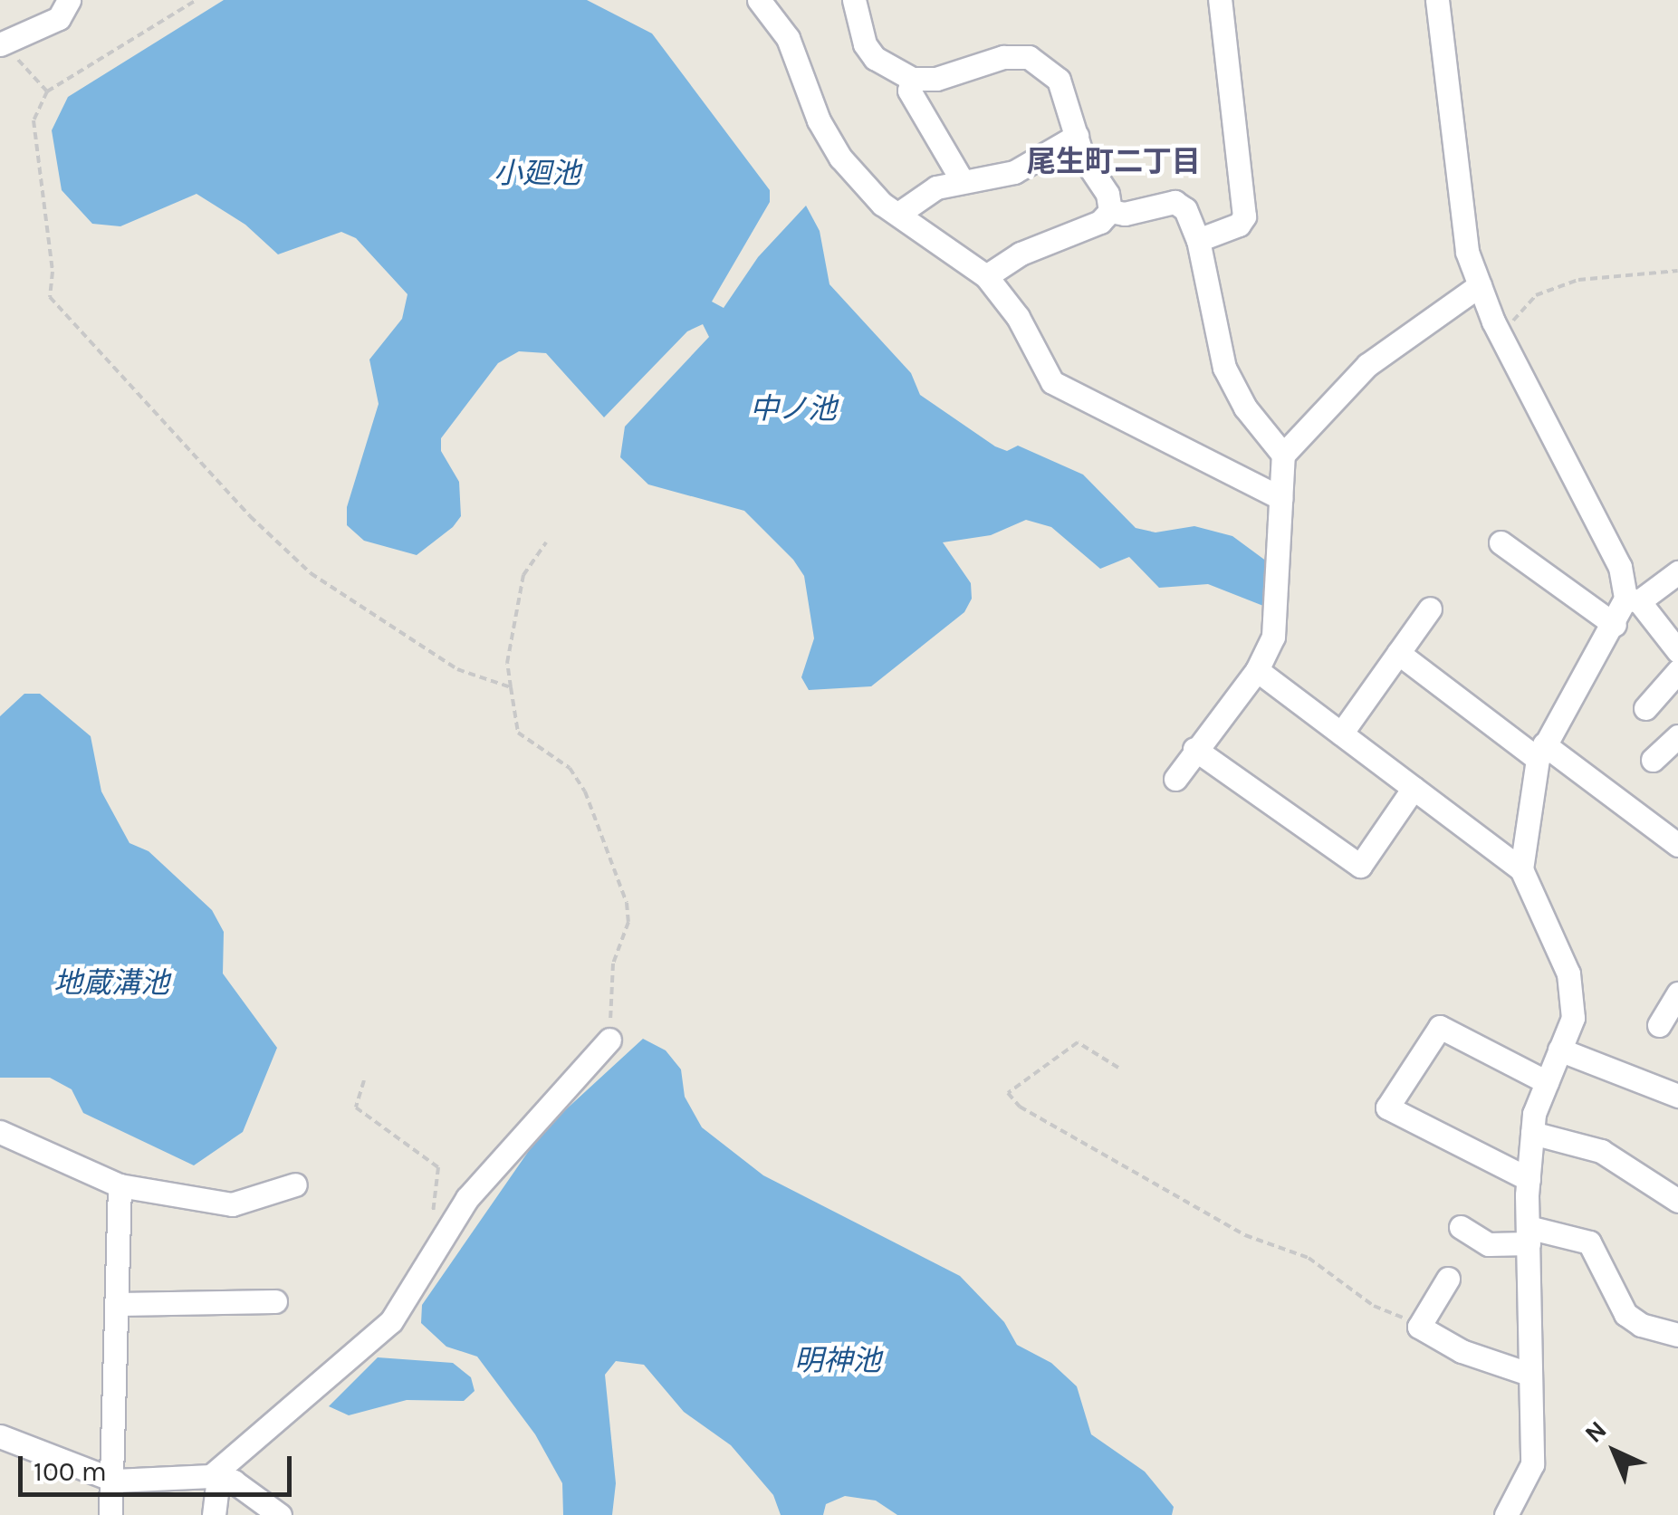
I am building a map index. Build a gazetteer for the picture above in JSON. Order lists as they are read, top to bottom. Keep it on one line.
{"districts":["尾生町二丁目"],"water":["小廻池","中ノ池","地蔵溝池","明神池"],"scale_bar":"100 m","north":"top left"}
